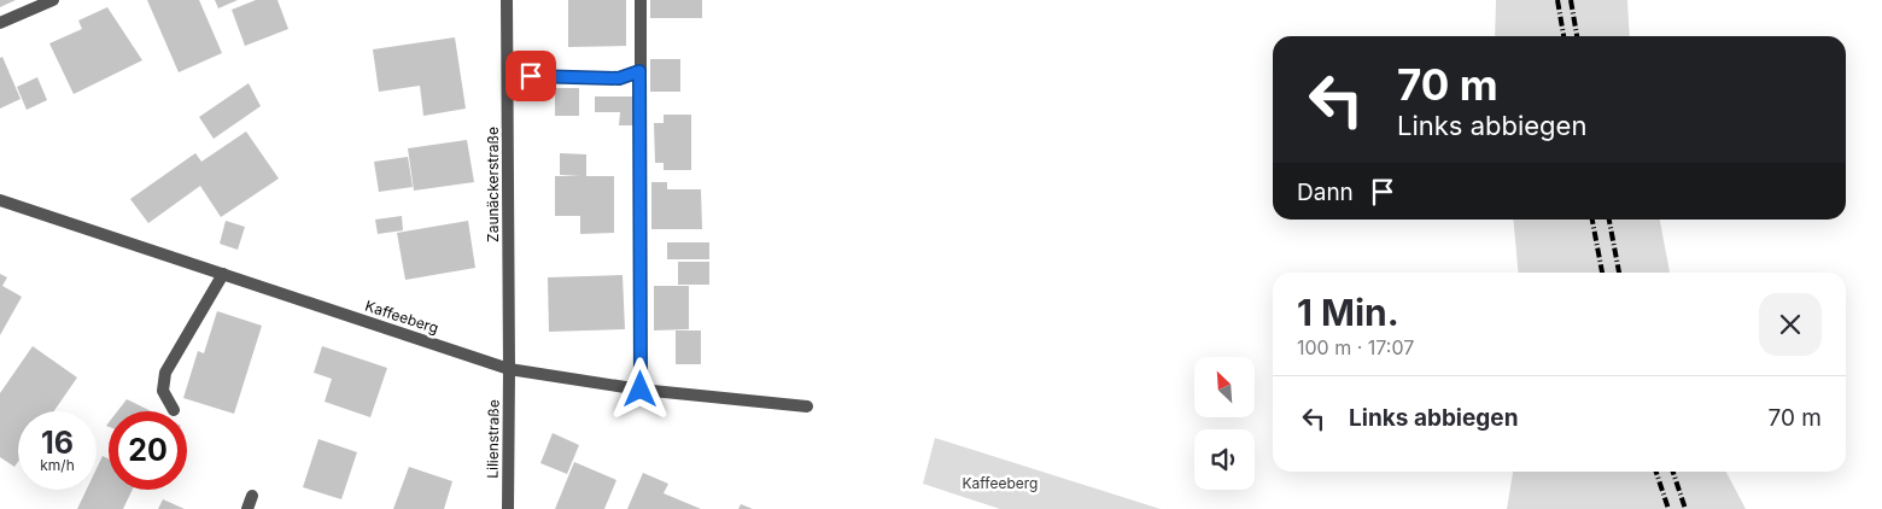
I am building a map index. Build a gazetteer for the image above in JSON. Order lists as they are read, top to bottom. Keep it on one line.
{"streets":{"street":["Zaunäckerstraße","Kaffeeberg","Lilienstraße"]},"crossings":[["Zaunäckerstraße","Kaffeeberg"],["Zaunäckerstraße","Lilienstraße"],["Kaffeeberg","Lilienstraße"]],"parks":["Kaffeeberg"],"north":"top left","page":{"turn":["70 m","Links abbiegen"],"then":"Dann","heading":["1 Min.","100 m · 17:07"],"list":[{"name":"Links abbiegen","value":"70 m"}],"speed":"16 km/h","limit":"20"}}
